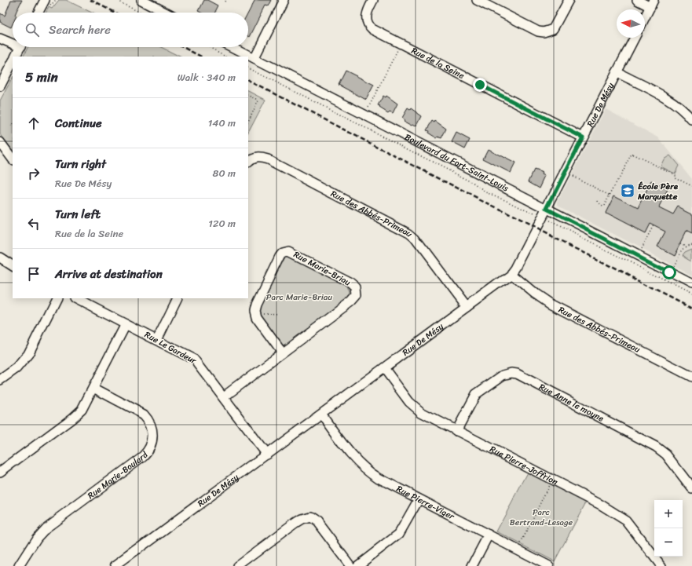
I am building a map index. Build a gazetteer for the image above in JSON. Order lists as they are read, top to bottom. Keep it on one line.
{"streets":{"street":["Rue de la Seine","Rue De Mésy","Boulevard du Fort-Saint-Louis","Rue des Abbés-Primeau","Rue Marie-Briau","Rue Le Gardeur","Rue Anne le moyne","Rue Pierre-Joffrion","Rue Marie-Boulard","Rue Pierre-Viger"]},"crossings":[["Rue de la Seine","Rue De Mésy"],["Rue De Mésy","Boulevard du Fort-Saint-Louis"],["Rue De Mésy","Rue des Abbés-Primeau"],["Rue De Mésy","Rue Le Gardeur"],["Rue De Mésy","Rue Pierre-Joffrion"],["Rue De Mésy","Rue Pierre-Viger"],["Rue Marie-Briau","Rue Le Gardeur"],["Rue Anne le moyne","Rue Pierre-Joffrion"]],"parks":["Parc Marie-Briau","Parc Bertrand-Lesage"],"places":{"school or university":["École Père Marquette"]},"north":"left","page":{"search":"Search here","heading":["5 min","Walk · 340 m"],"list":[["Continue","140 m"],["Turn right","Rue De Mésy","80 m"],["Turn left","Rue de la Seine","120 m"],"Arrive at destination"],"map_buttons":["+","−"]}}
